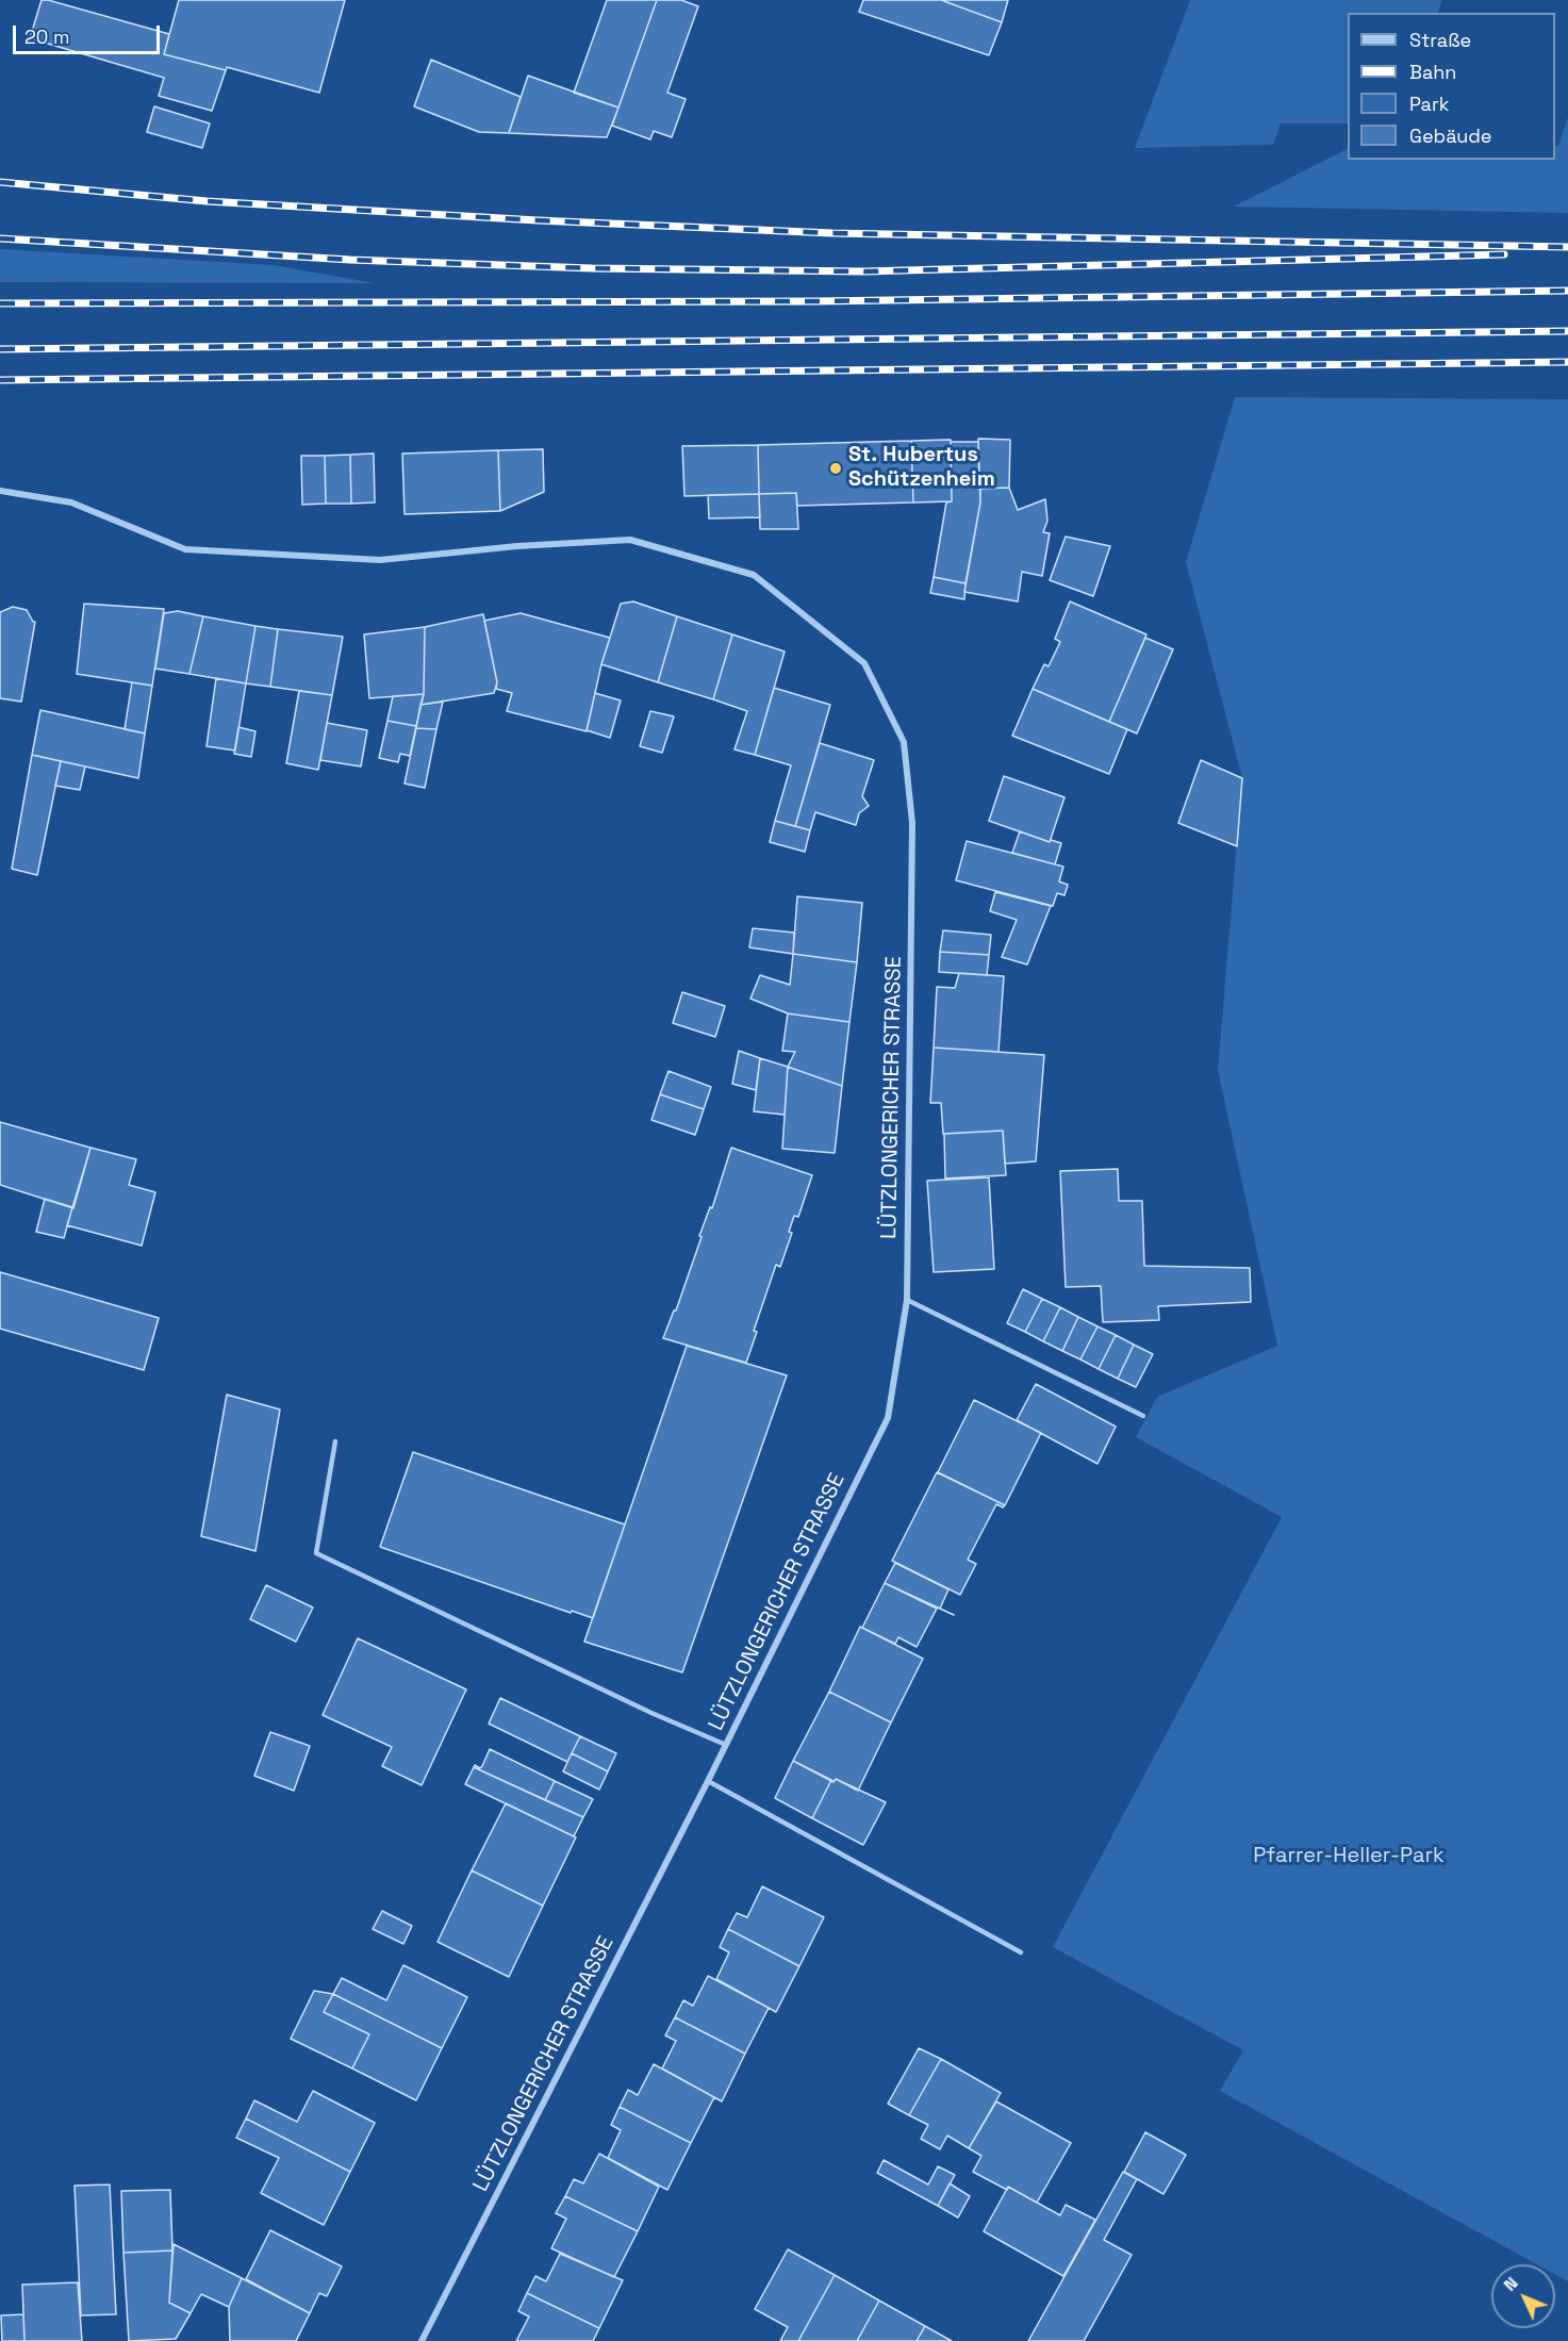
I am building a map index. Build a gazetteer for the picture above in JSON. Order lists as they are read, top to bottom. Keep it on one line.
{"streets":{"street":["LÜTZLONGERICHER STRASSE"]},"parks":["Pfarrer-Heller-Park"],"places":["St. Hubertus Schützenheim"],"legend":["Straße","Bahn","Park","Gebäude"],"scale_bar":"20 m","north":"top left"}
